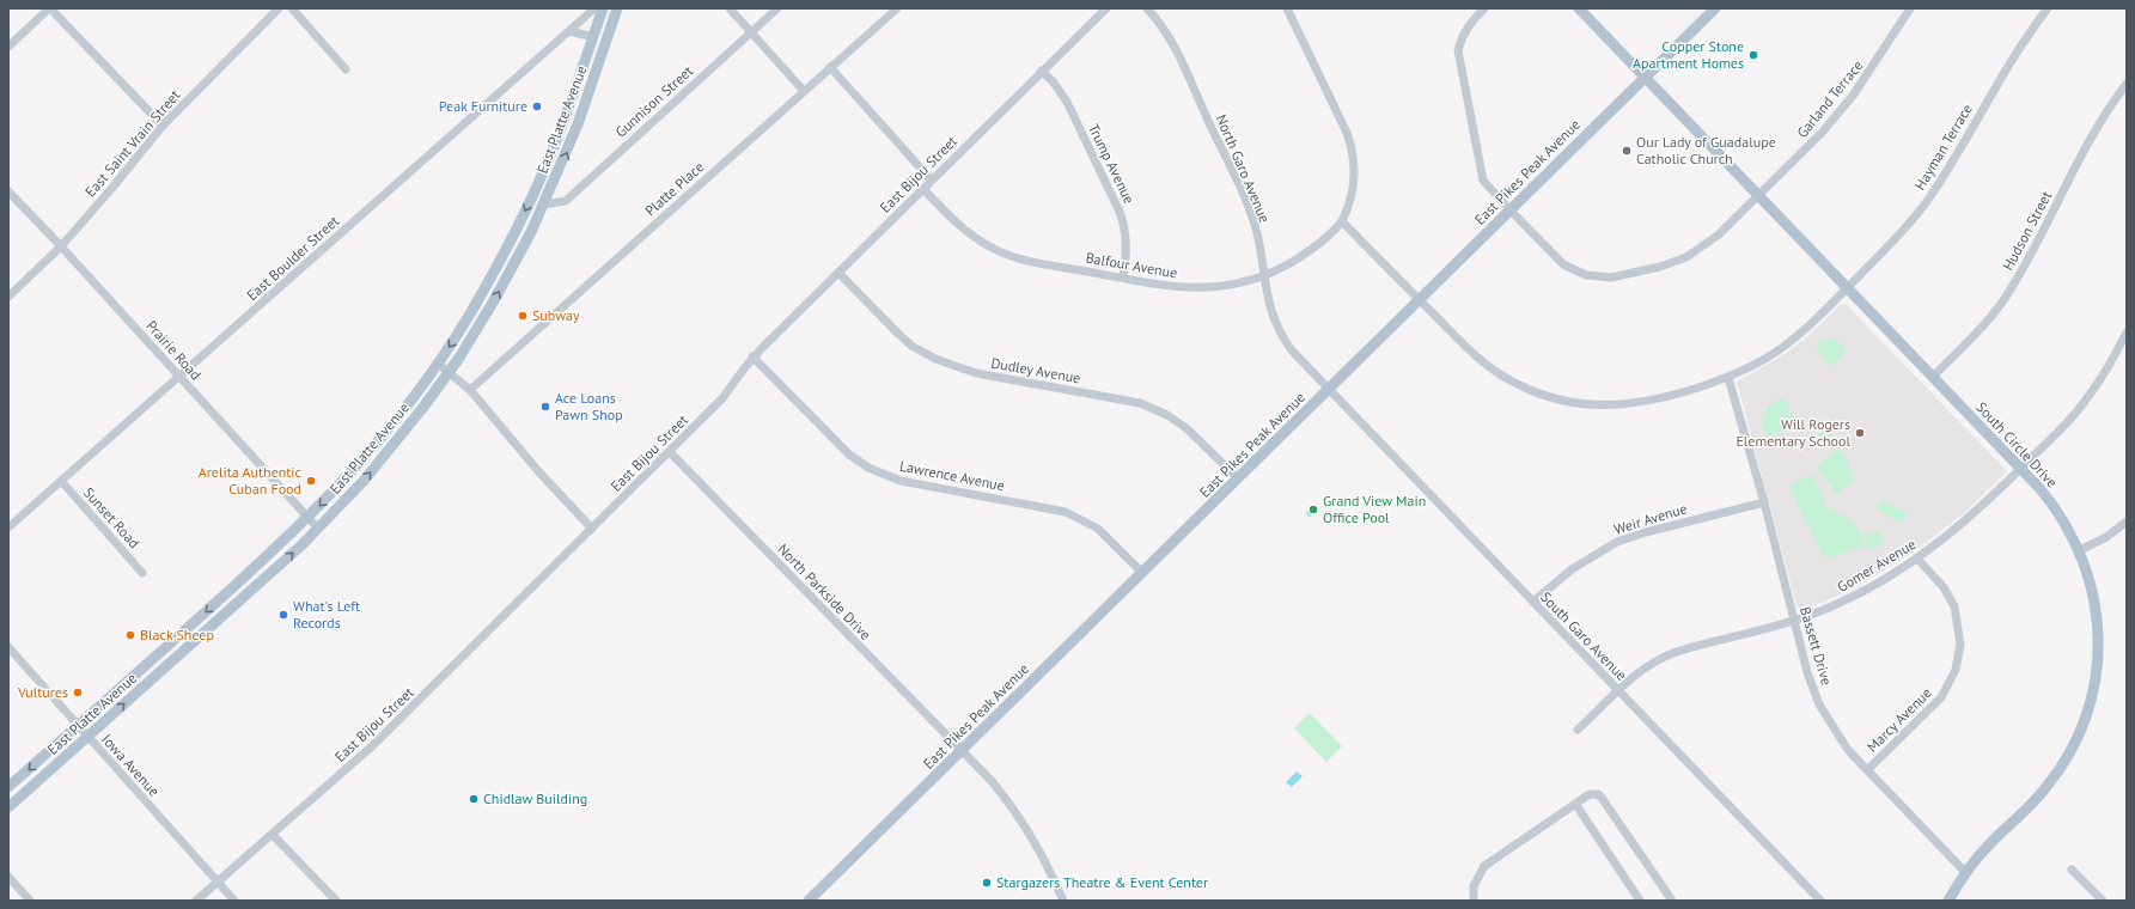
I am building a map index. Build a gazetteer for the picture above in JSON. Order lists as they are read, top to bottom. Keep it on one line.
{"streets":{"main road":["East Platte Avenue","East Pikes Peak Avenue","South Circle Drive"],"street":["Garland Terrace","Gunnison Street","East Saint Vrain Street","Hayman Terrace","Trump Avenue","North Garo Avenue","East Bijou Street","Platte Place","Hudson Street","East Boulder Street","Balfour Avenue","Prairie Road","Dudley Avenue","Lawrence Avenue","Sunset Road","Weir Avenue","Gomer Avenue","North Parkside Drive","South Garo Avenue","Bassett Drive","Marcy Avenue","Iowa Avenue"]},"crossings":[["Garland Terrace","East Pikes Peak Avenue"],["Garland Terrace","South Circle Drive"],["Gunnison Street","East Platte Avenue"],["East Platte Avenue","Prairie Road"],["East Platte Avenue","Iowa Avenue"],["East Saint Vrain Street","Prairie Road"],["Hayman Terrace","East Pikes Peak Avenue"],["Hayman Terrace","Balfour Avenue"],["Hayman Terrace","South Circle Drive"],["Hayman Terrace","Bassett Drive"],["Trump Avenue","East Bijou Street"],["Trump Avenue","Balfour Avenue"],["North Garo Avenue","East Pikes Peak Avenue"],["North Garo Avenue","Balfour Avenue"],["North Garo Avenue","South Garo Avenue"],["East Pikes Peak Avenue","Dudley Avenue"],["East Pikes Peak Avenue","South Circle Drive"],["East Pikes Peak Avenue","Lawrence Avenue"],["East Pikes Peak Avenue","North Parkside Drive"],["East Pikes Peak Avenue","South Garo Avenue"],["East Bijou Street","Balfour Avenue"],["East Bijou Street","Dudley Avenue"],["East Bijou Street","Lawrence Avenue"],["East Bijou Street","North Parkside Drive"],["East Bijou Street","Iowa Avenue"],["Hudson Street","South Circle Drive"],["East Boulder Street","Prairie Road"],["East Boulder Street","Sunset Road"],["South Circle Drive","Gomer Avenue"],["South Circle Drive","Bassett Drive"],["Weir Avenue","South Garo Avenue"],["Weir Avenue","Bassett Drive"],["Gomer Avenue","South Garo Avenue"],["Gomer Avenue","Bassett Drive"],["Gomer Avenue","Marcy Avenue"],["Bassett Drive","Marcy Avenue"]],"places":["Copper Stone Apartment Homes","Peak Furniture","Our Lady of Guadalupe Catholic Church","Subway","Ace Loans Pawn Shop","Will Rogers Elementary School","Arelita Authentic Cuban Food","Grand View Main Office Pool","What's Left Records","Black Sheep","Vultures","Chidlaw Building","Stargazers Theatre & Event Center"]}
